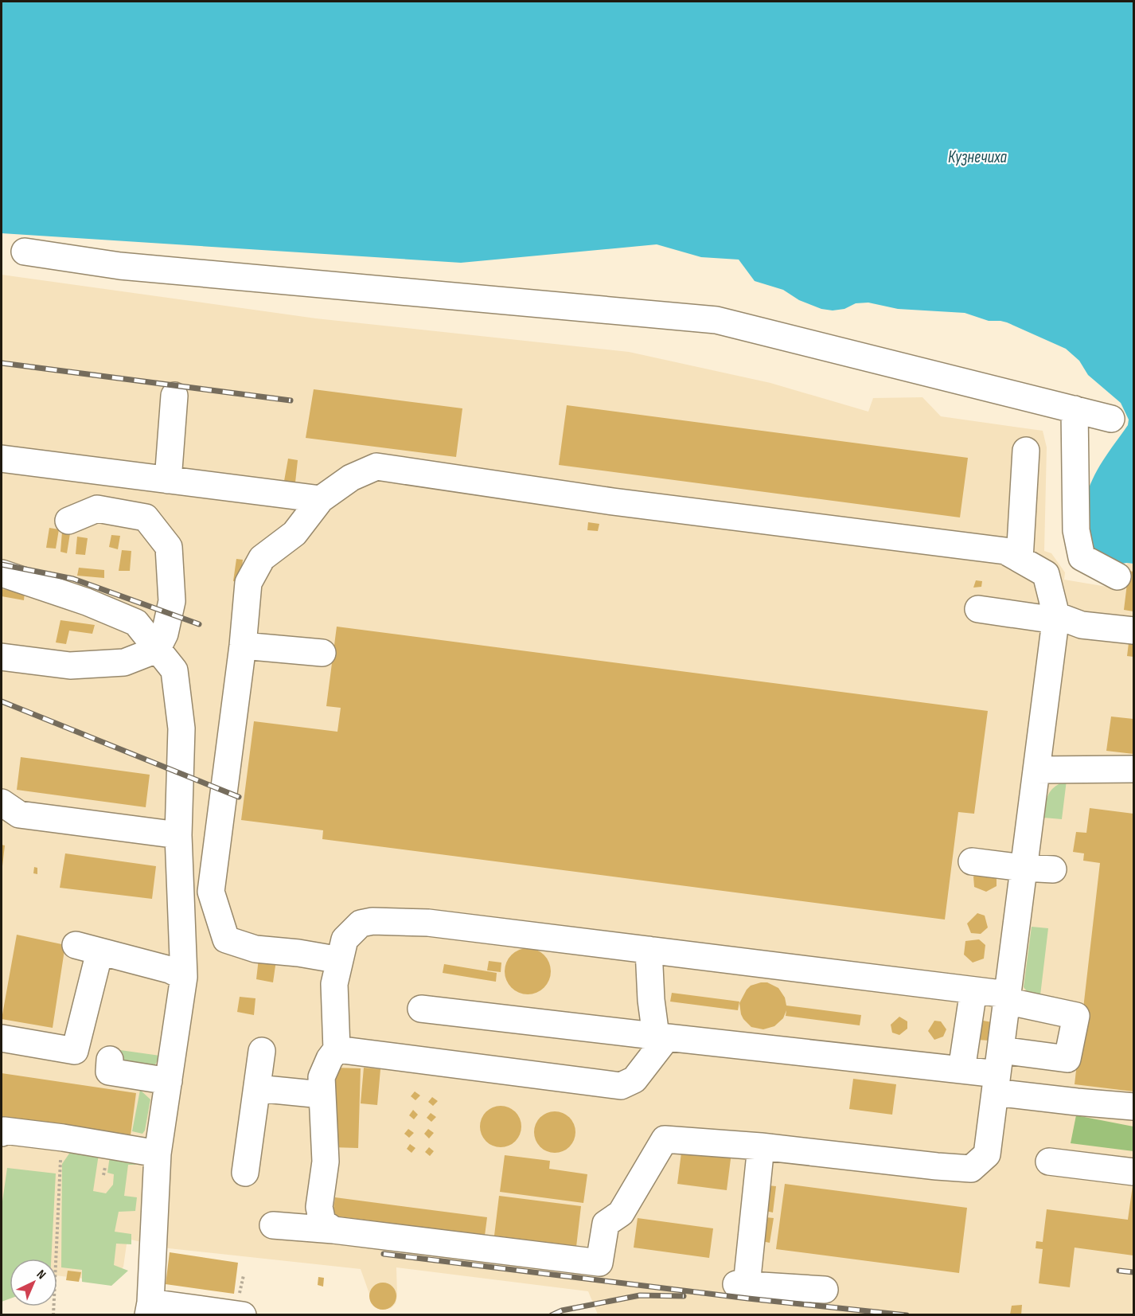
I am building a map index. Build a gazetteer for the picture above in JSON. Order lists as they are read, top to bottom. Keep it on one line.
{"water":["Кузнечиха"],"north":"top right"}
